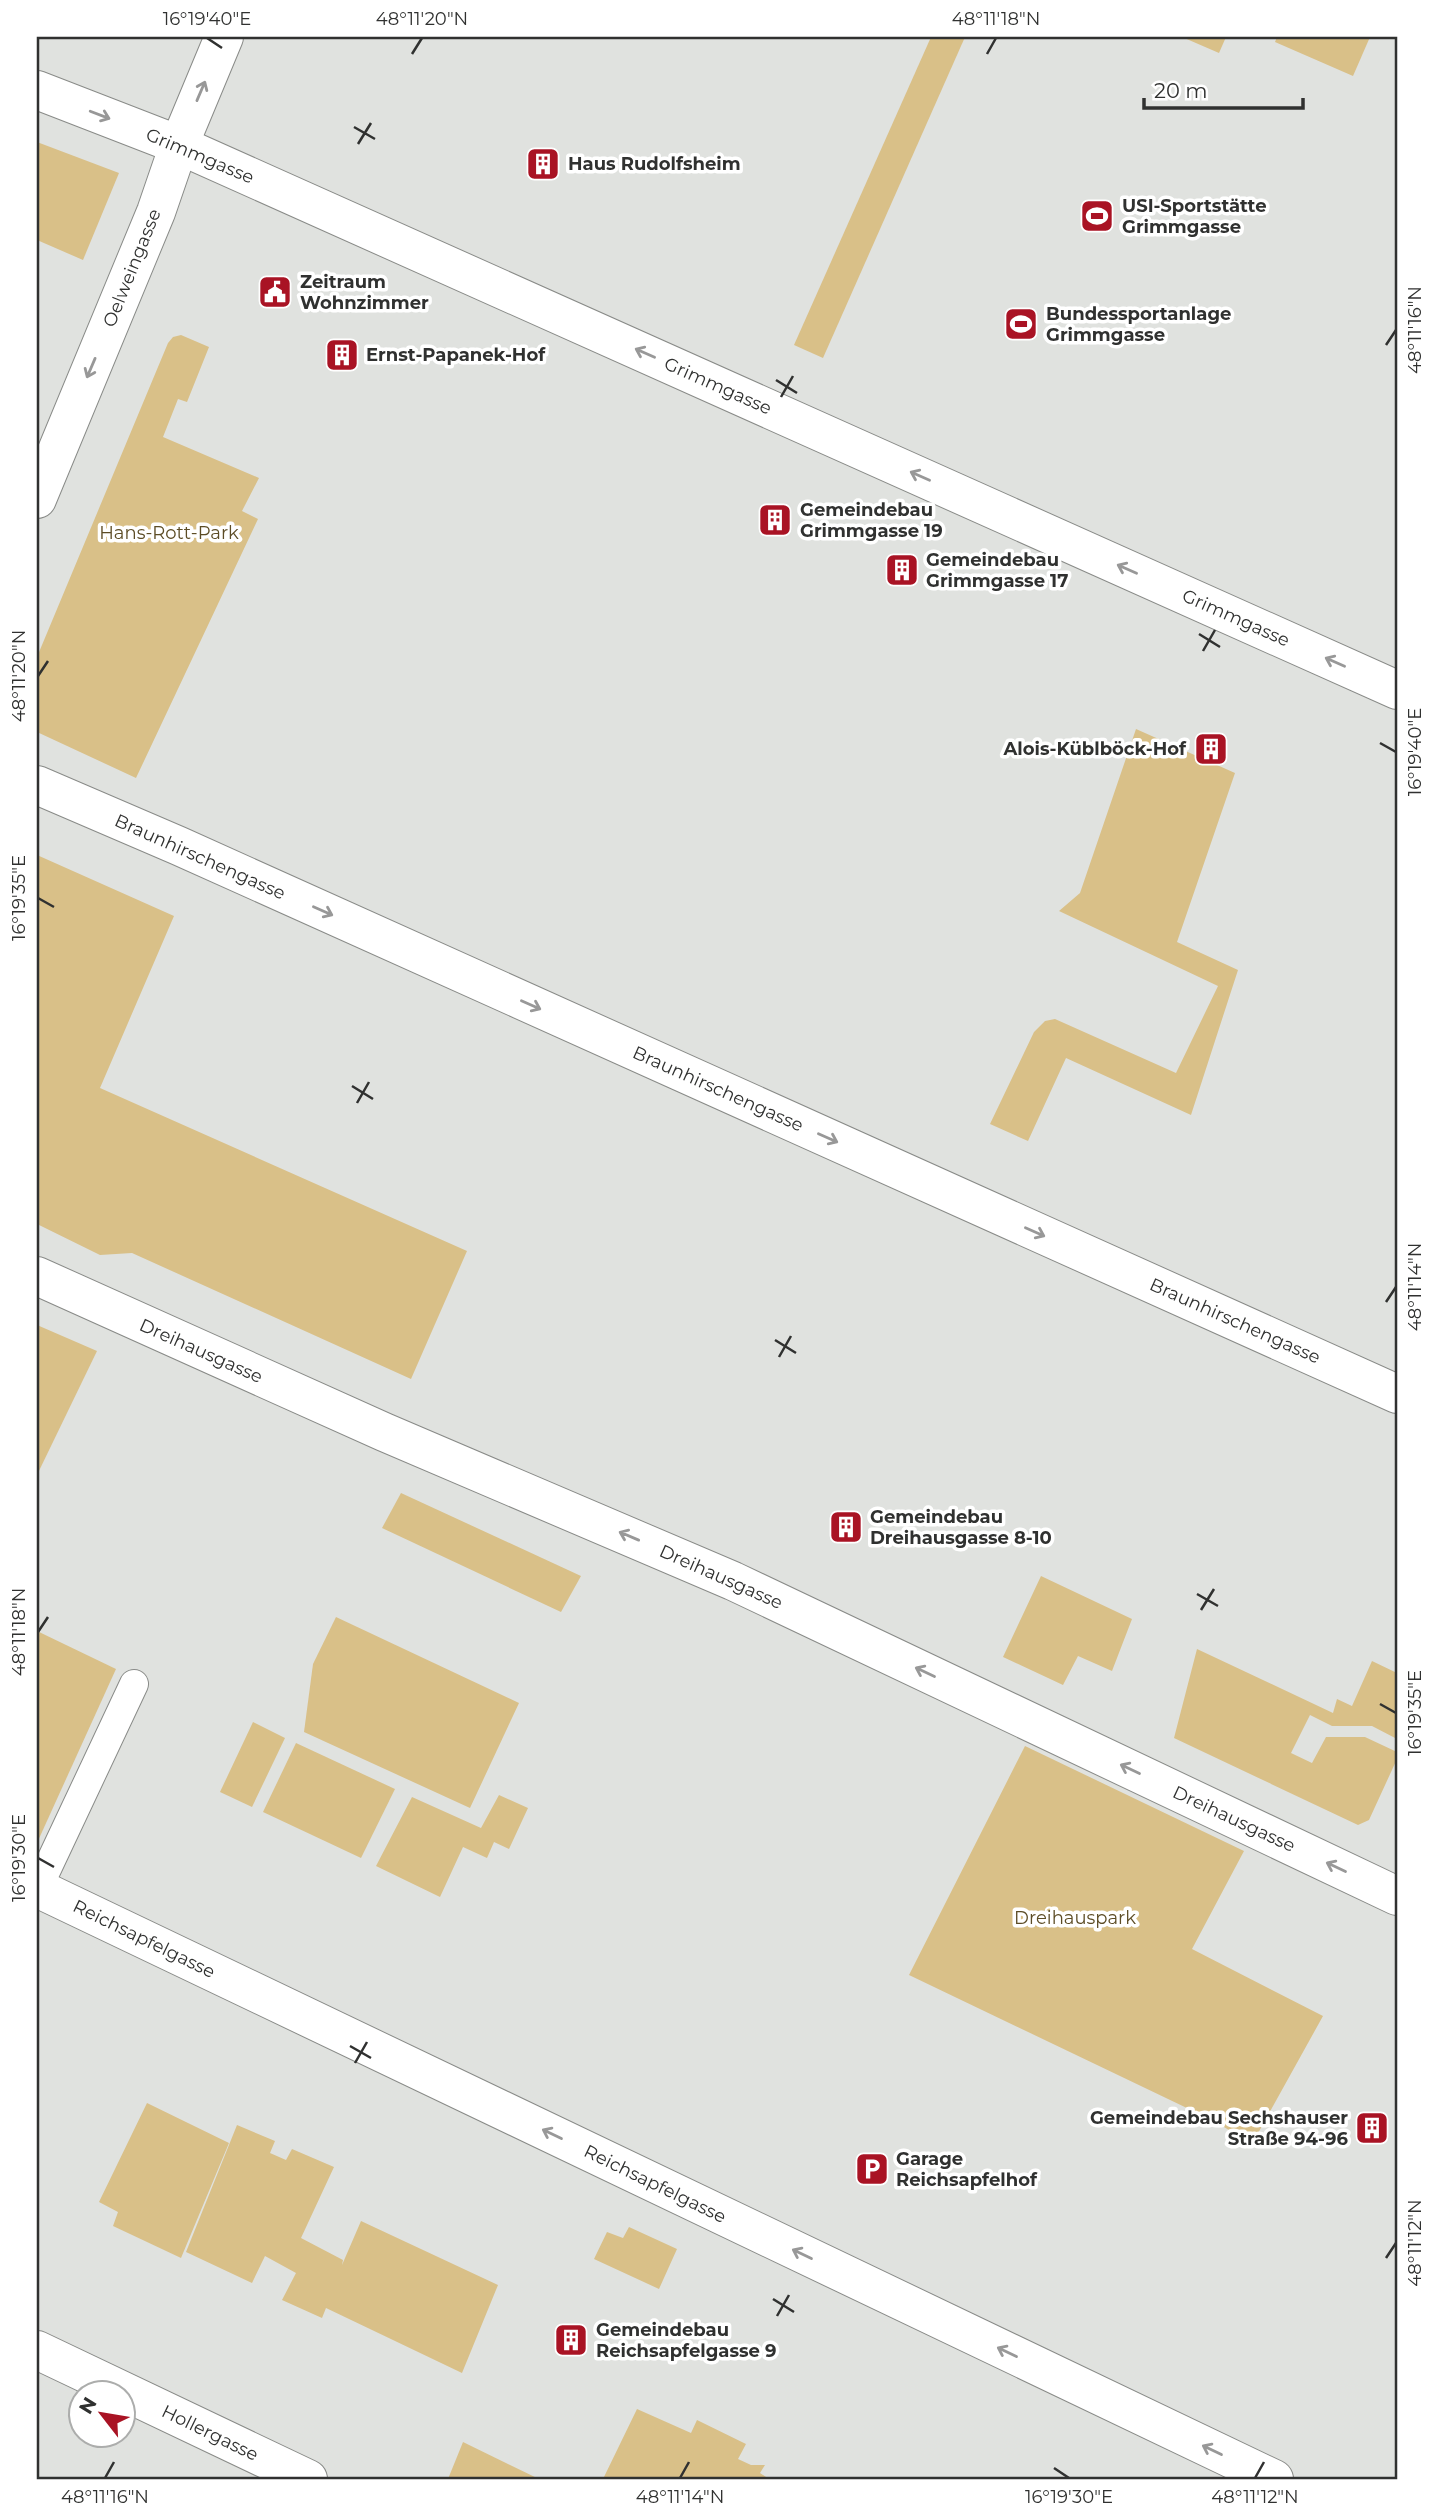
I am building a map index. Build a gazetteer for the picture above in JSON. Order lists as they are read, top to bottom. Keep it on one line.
{"streets":{"street":["Grimmgasse","Oelweingasse","Braunhirschengasse","Dreihausgasse","Reichsapfelgasse","Hollergasse"]},"crossings":[["Grimmgasse","Oelweingasse"]],"one_way":["Braunhirschengasse","Dreihausgasse","Reichsapfelgasse"],"parks":["Hans-Rott-Park","Dreihauspark"],"places":{"building":["Haus Rudolfsheim","Ernst-Papanek-Hof","Gemeindebau Grimmgasse 19","Gemeindebau Grimmgasse 17","Alois-Küblböck-Hof","Gemeindebau Dreihausgasse 8-10","Gemeindebau Sechshauser Straße 94-96","Gemeindebau Reichsapfelgasse 9"],"sports":["USI-Sportstätte Grimmgasse","Bundessportanlage Grimmgasse"],"public building":["Zeitraum Wohnzimmer"],"parking":["Garage Reichsapfelhof"]},"scale_bar":"20 m","north":"top left","coordinates":["16°19'40\"E","48°11'20\"N","48°11'18\"N","48°11'16\"N","16°19'35\"E","48°11'14\"N","16°19'30\"E","48°11'12\"N"]}
